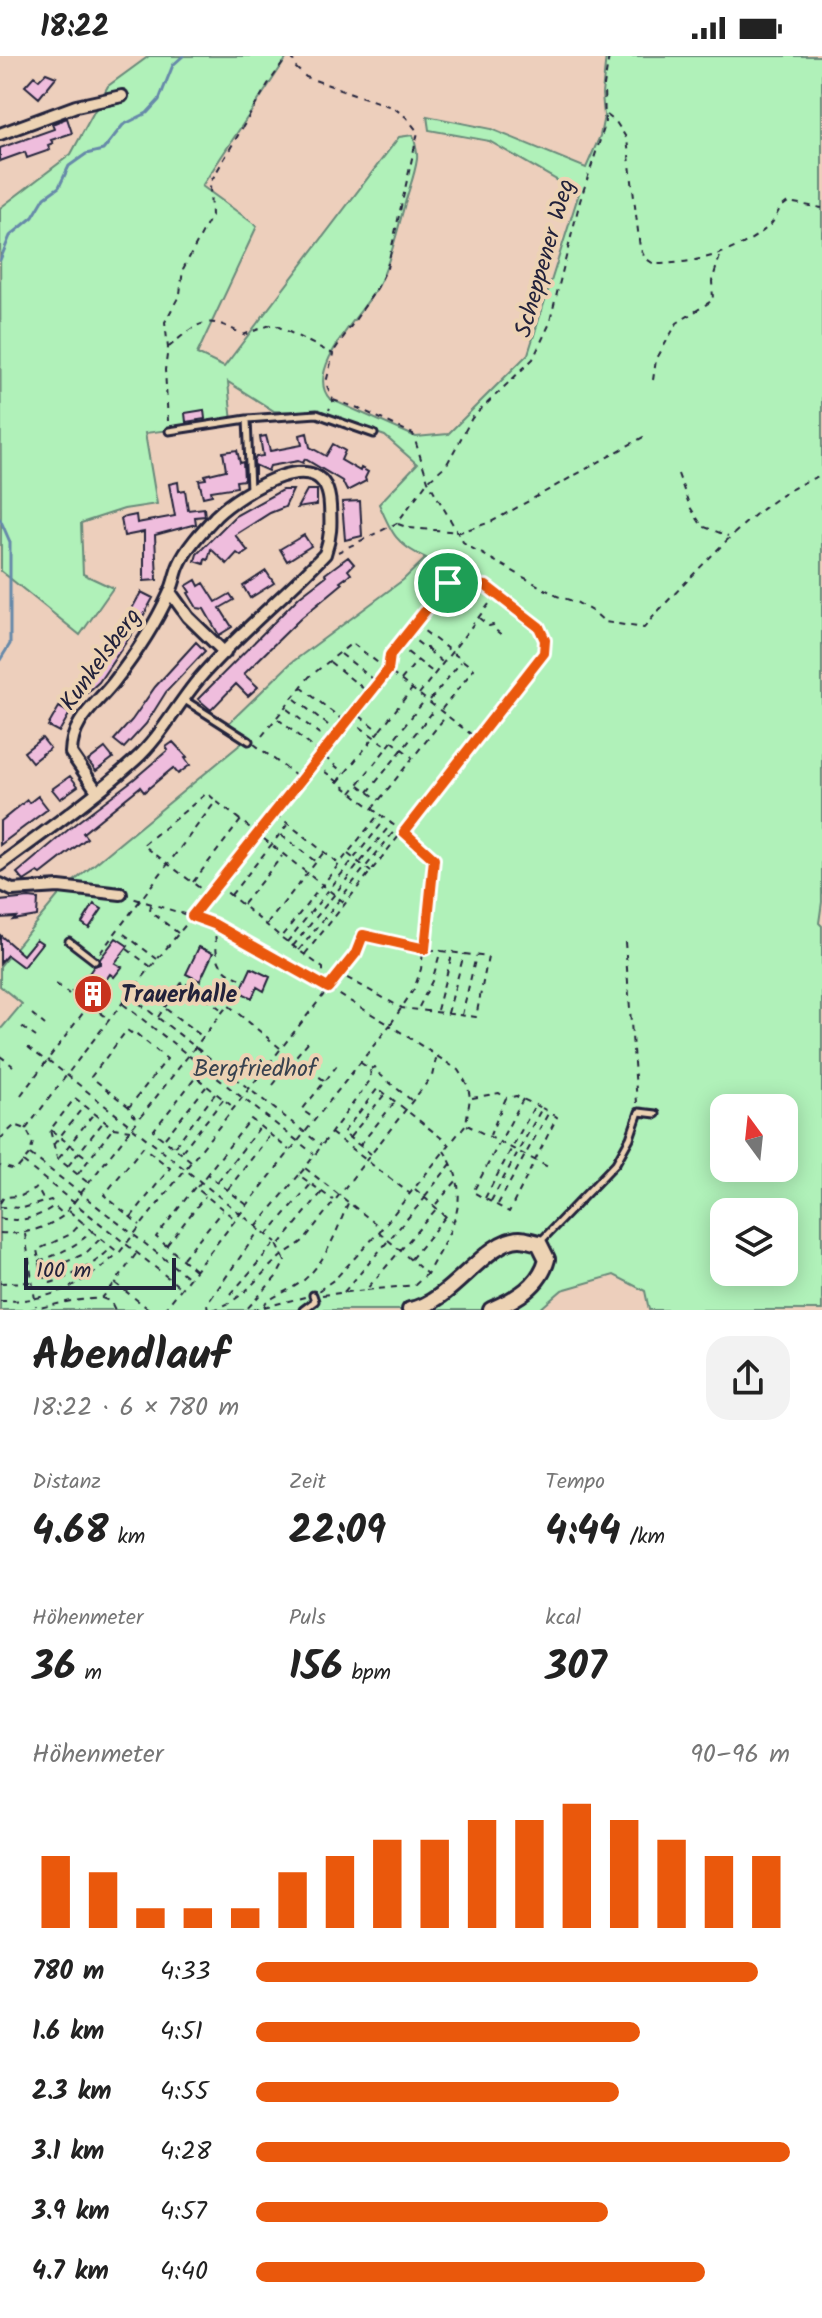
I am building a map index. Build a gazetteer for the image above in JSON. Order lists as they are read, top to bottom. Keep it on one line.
{"streets":{"street":["Kunkelsberg"],"path":["Scheppener Weg"]},"crossings":[["Scheppener Weg","Kunkelsberg"]],"parks":["Bergfriedhof"],"places":{"building":["Trauerhalle"]},"scale_bar":"100 m","north":"top","page":{"status":"18:22","scale":"100 m","heading":["Abendlauf","18:22 · 6 × 780 m"],"stats":[["Distanz","4.68 km"],["Zeit","22:09"],["Tempo","4:44 /km"],["Höhenmeter","36 m"],["Puls","156 bpm"],["kcal","307"]],"chart":["Höhenmeter","90–96 m"],"list":[{"name":"780 m","note":"4:33"},{"name":"1.6 km","note":"4:51"},{"name":"2.3 km","note":"4:55"},{"name":"3.1 km","note":"4:28"},{"name":"3.9 km","note":"4:57"},{"name":"4.7 km","note":"4:40"}]}}
